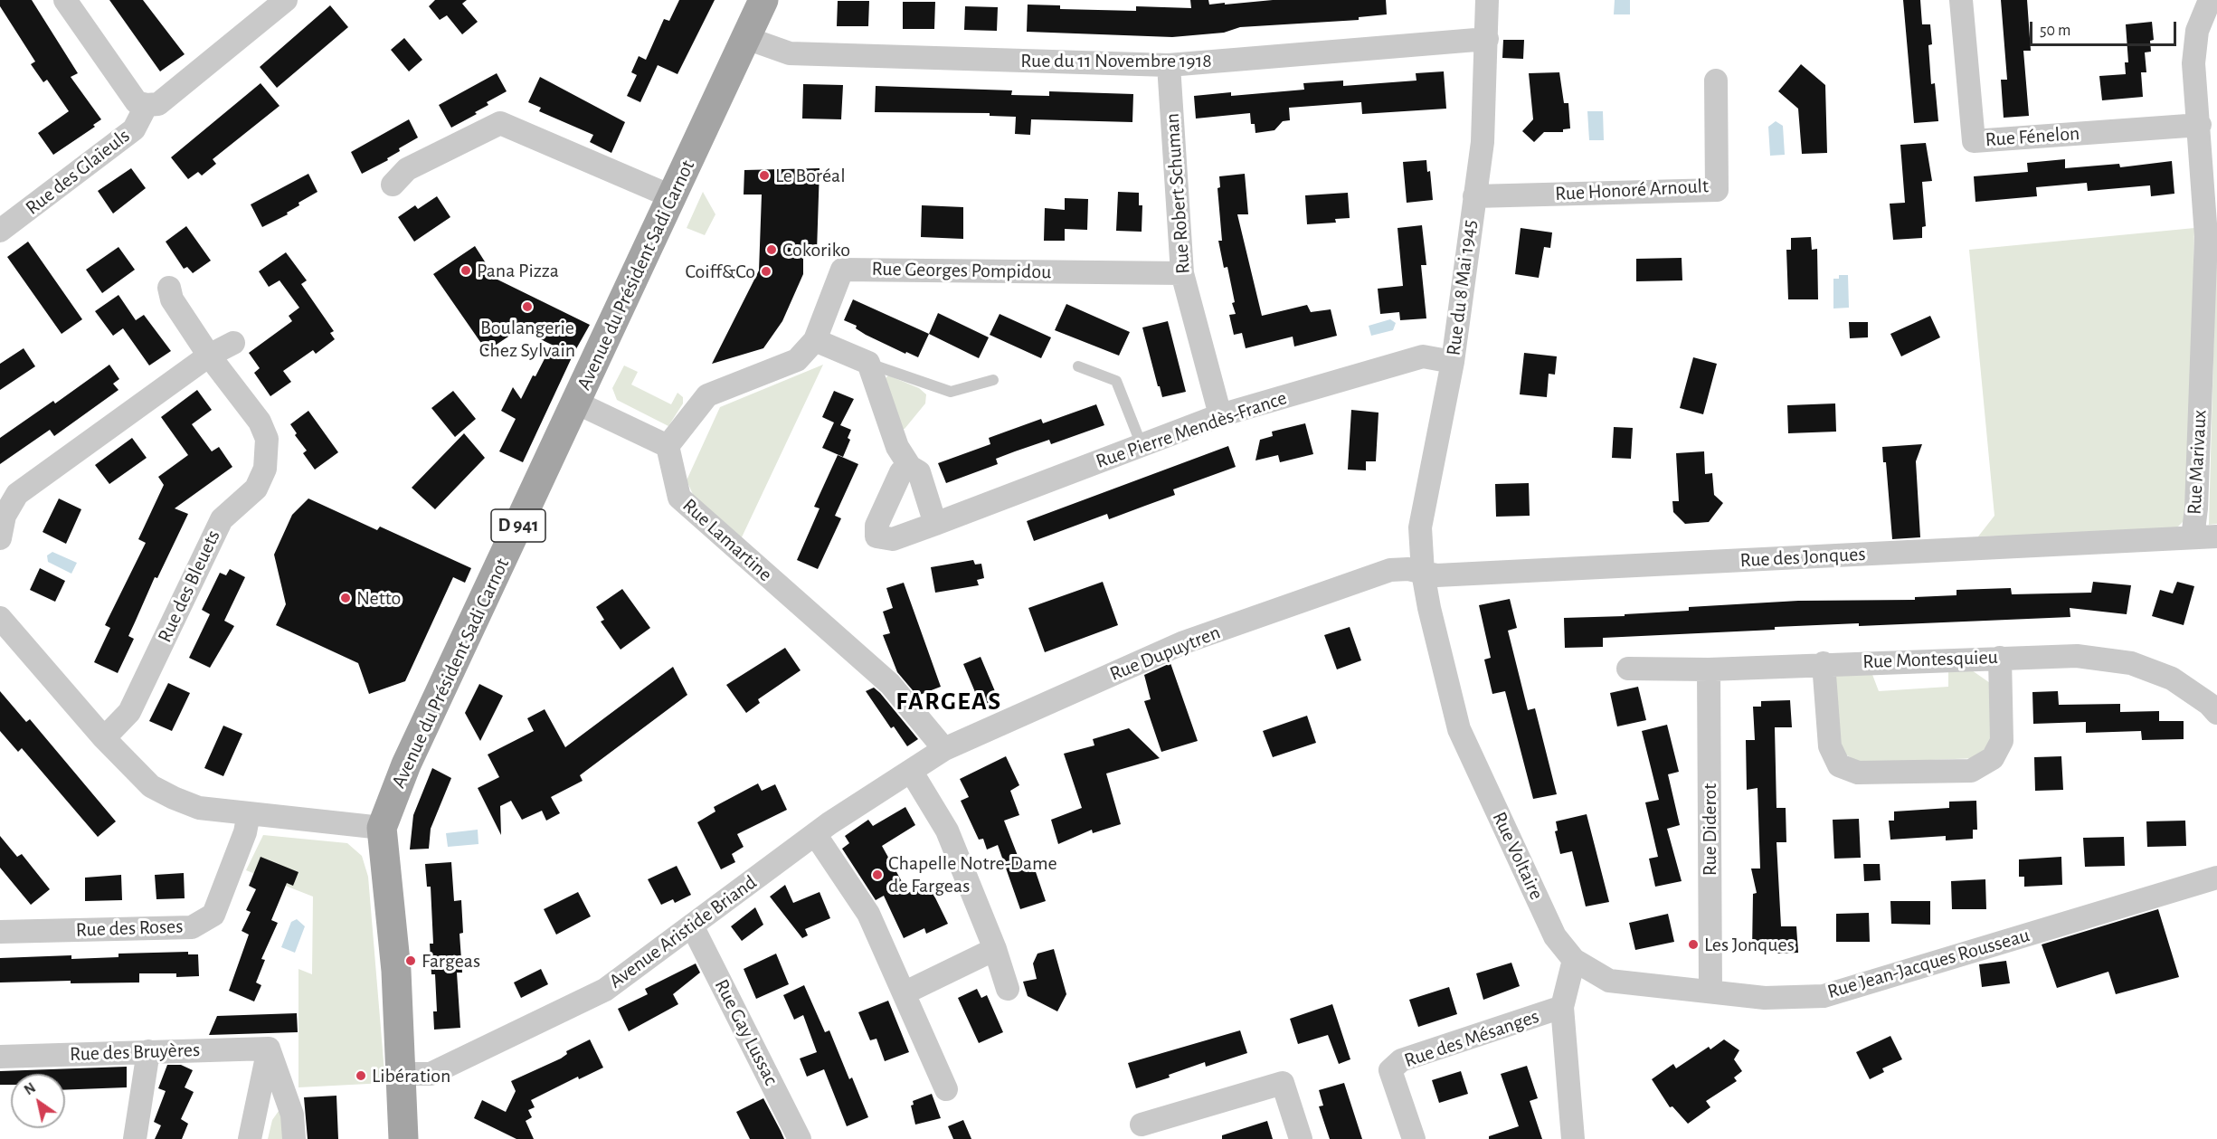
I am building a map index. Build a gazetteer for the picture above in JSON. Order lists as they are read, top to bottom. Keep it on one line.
{"streets":{"main road":["Avenue du Président Sadi Carnot","D 941"],"street":["Rue du 11 Novembre 1918","Rue Fénelon","Rue des Glaïeuls","Rue Honoré Arnoult","Rue Robert Schuman","Rue Georges Pompidou","Rue du 8 Mai 1945","Rue Pierre Mendès-France","Rue Marivaux","Rue Lamartine","Rue des Jonques","Rue des Bleuets","Rue Dupuytren","Rue Montesquieu","Rue Diderot","Rue Voltaire","Rue des Roses","Avenue Aristide Briand","Rue Jean-Jacques Rousseau","Rue Gay Lussac","Rue des Mésanges","Rue des Bruyères"]},"crossings":[["Rue du 11 Novembre 1918","Rue Robert Schuman"],["Rue du 11 Novembre 1918","Avenue du Président Sadi Carnot"],["Rue du 11 Novembre 1918","Rue du 8 Mai 1945"],["Rue Fénelon","Rue Marivaux"],["Rue Honoré Arnoult","Rue du 8 Mai 1945"],["Rue Robert Schuman","Rue Georges Pompidou"],["Rue Robert Schuman","Rue Pierre Mendès-France"],["Rue Georges Pompidou","Rue Lamartine"],["Avenue du Président Sadi Carnot","D 941"],["Avenue du Président Sadi Carnot","Avenue Aristide Briand"],["Rue du 8 Mai 1945","Rue Pierre Mendès-France"],["Rue du 8 Mai 1945","Rue des Jonques"],["Rue du 8 Mai 1945","Rue Voltaire"],["Rue Marivaux","Rue des Jonques"],["D 941","Avenue Aristide Briand"],["Rue Lamartine","Rue Dupuytren"],["Rue Lamartine","Avenue Aristide Briand"],["Rue des Jonques","Rue Dupuytren"],["Rue des Jonques","Rue Voltaire"],["Rue Dupuytren","Avenue Aristide Briand"],["Rue Montesquieu","Rue Diderot"],["Rue Diderot","Rue Jean-Jacques Rousseau"],["Rue Voltaire","Rue Jean-Jacques Rousseau"],["Avenue Aristide Briand","Rue Gay Lussac"]],"districts":["FARGEAS"],"places":["Le Boréal","Cokoriko","Pana Pizza","Coiff&Co","Boulangerie Chez Sylvain","Netto","Chapelle Notre-Dame de Fargeas","Les Jonques","Fargeas","Libération"],"scale_bar":"50 m","north":"top left"}
